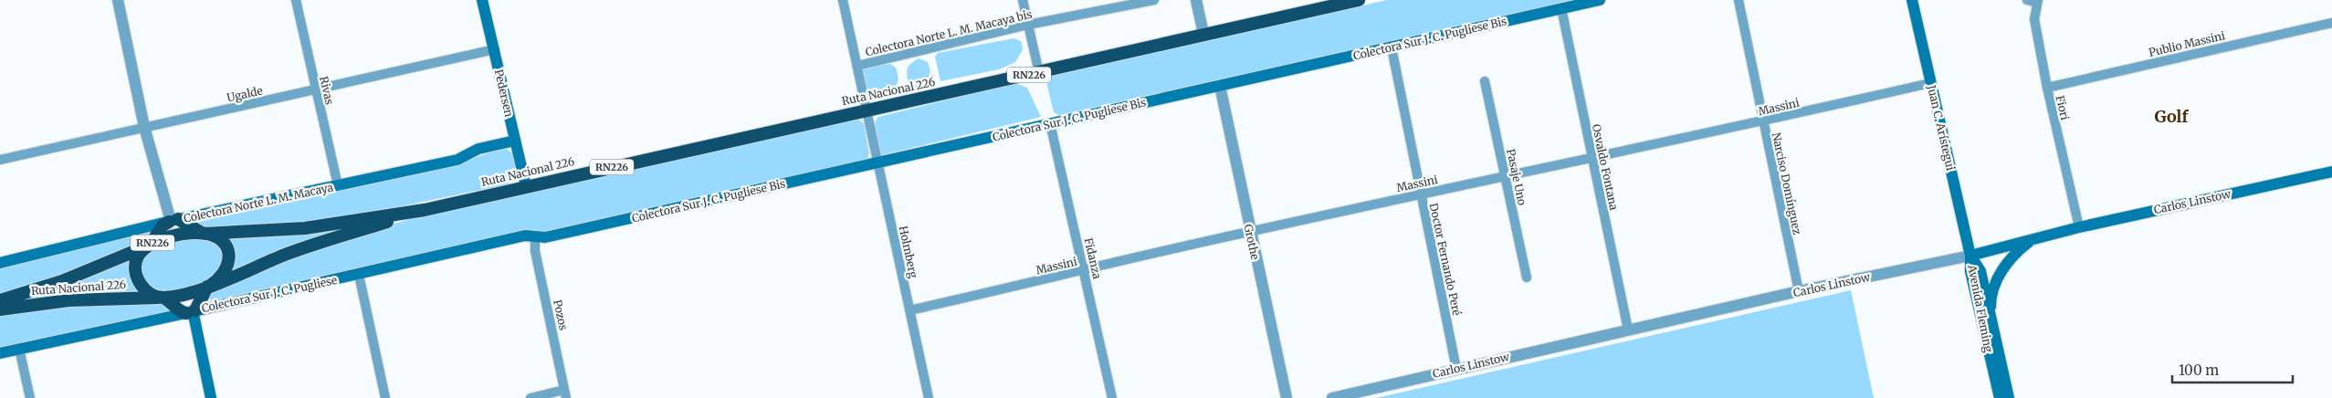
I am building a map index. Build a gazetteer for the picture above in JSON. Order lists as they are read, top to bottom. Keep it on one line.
{"streets":{"highway":["RN226","Ruta Nacional 226"],"main road":["Colectora Sur J. C. Pugliese Bis","Pedersen","Juan C. Arístegui","Carlos Linstow","Colectora Norte L. M. Macaya","Colectora Sur J. C. Pugliese","Avenida Fleming"],"street":["Colectora Norte L. M. Macaya bis","Publio Massini","Rivas","Ugalde","Massini","Fiori","Osvaldo Fontana","Pasaje Uno","Narciso Domínguez","Grothe","Holmberg","Fidanza","Doctor Fernando Peré","Pozos"]},"crossings":[["Colectora Norte L. M. Macaya bis","Holmberg"],["Colectora Sur J. C. Pugliese Bis","Osvaldo Fontana"],["Colectora Sur J. C. Pugliese Bis","Grothe"],["Colectora Sur J. C. Pugliese Bis","Holmberg"],["Colectora Sur J. C. Pugliese Bis","Fidanza"],["Colectora Sur J. C. Pugliese Bis","Doctor Fernando Peré"],["Colectora Sur J. C. Pugliese Bis","Colectora Sur J. C. Pugliese"],["Colectora Sur J. C. Pugliese Bis","Pozos"],["Publio Massini","Fiori"],["Rivas","Ugalde"],["Rivas","Colectora Norte L. M. Macaya"],["Ruta Nacional 226","Pedersen"],["Ruta Nacional 226","Holmberg"],["Pedersen","Ugalde"],["Pedersen","Colectora Norte L. M. Macaya"],["Massini","Juan C. Arístegui"],["Massini","Osvaldo Fontana"],["Massini","Pasaje Uno"],["Massini","Narciso Domínguez"],["Massini","Grothe"],["Massini","Holmberg"],["Massini","Fidanza"],["Massini","Doctor Fernando Peré"],["Fiori","Carlos Linstow"],["Juan C. Arístegui","Carlos Linstow"],["Juan C. Arístegui","Avenida Fleming"],["Osvaldo Fontana","Carlos Linstow"],["Narciso Domínguez","Carlos Linstow"],["Carlos Linstow","Doctor Fernando Peré"],["Carlos Linstow","Avenida Fleming"],["Colectora Sur J. C. Pugliese","Pozos"]],"districts":["Golf"],"scale_bar":"100 m"}
